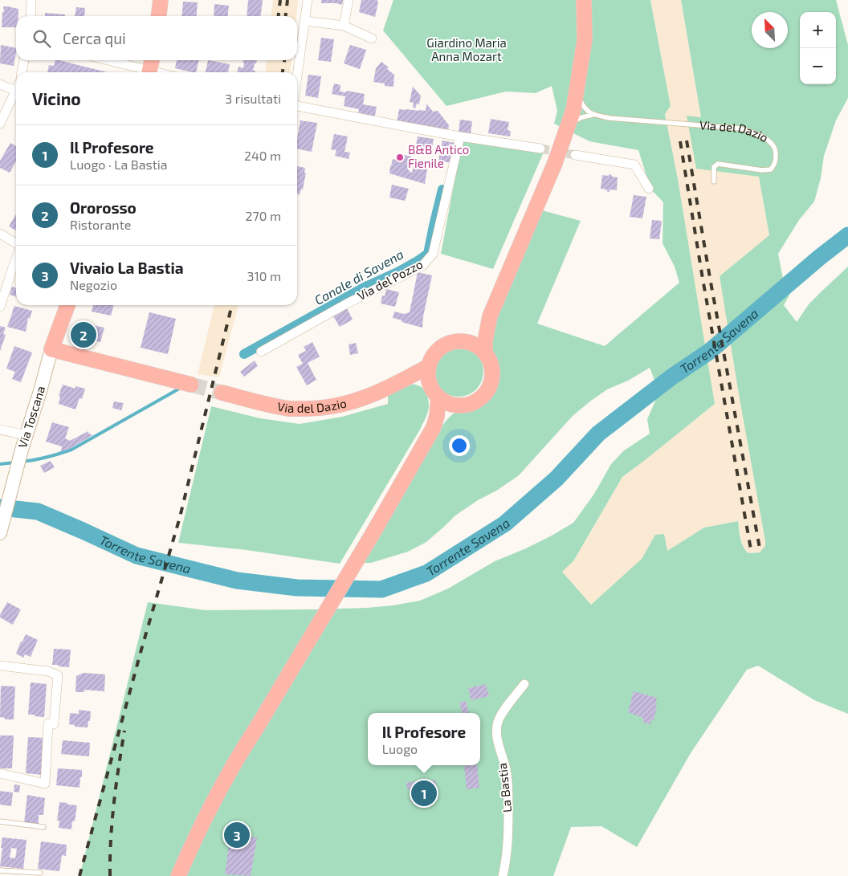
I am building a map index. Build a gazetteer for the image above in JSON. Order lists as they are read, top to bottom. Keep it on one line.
{"streets":{"main road":["Via del Dazio","Via Toscana"],"street":["Via del Pozzo","La Bastia"]},"water":["Canale di Savena","Torrente Savena"],"parks":["Giardino Maria Anna Mozart"],"places":["B&B Antico Fienile"],"north":"top left","page":{"map_buttons":["+","−"],"search":"Cerca qui","heading":["Vicino","3 risultati"],"list":[{"mark":"1","name":"Il Profesore","note":"Luogo · La Bastia","value":"240 m"},{"mark":"2","name":"Ororosso","note":"Ristorante","value":"270 m"},{"mark":"3","name":"Vivaio La Bastia","note":"Negozio","value":"310 m"}],"pins":["2","1","3"],"popup":["Il Profesore","Luogo"]}}
